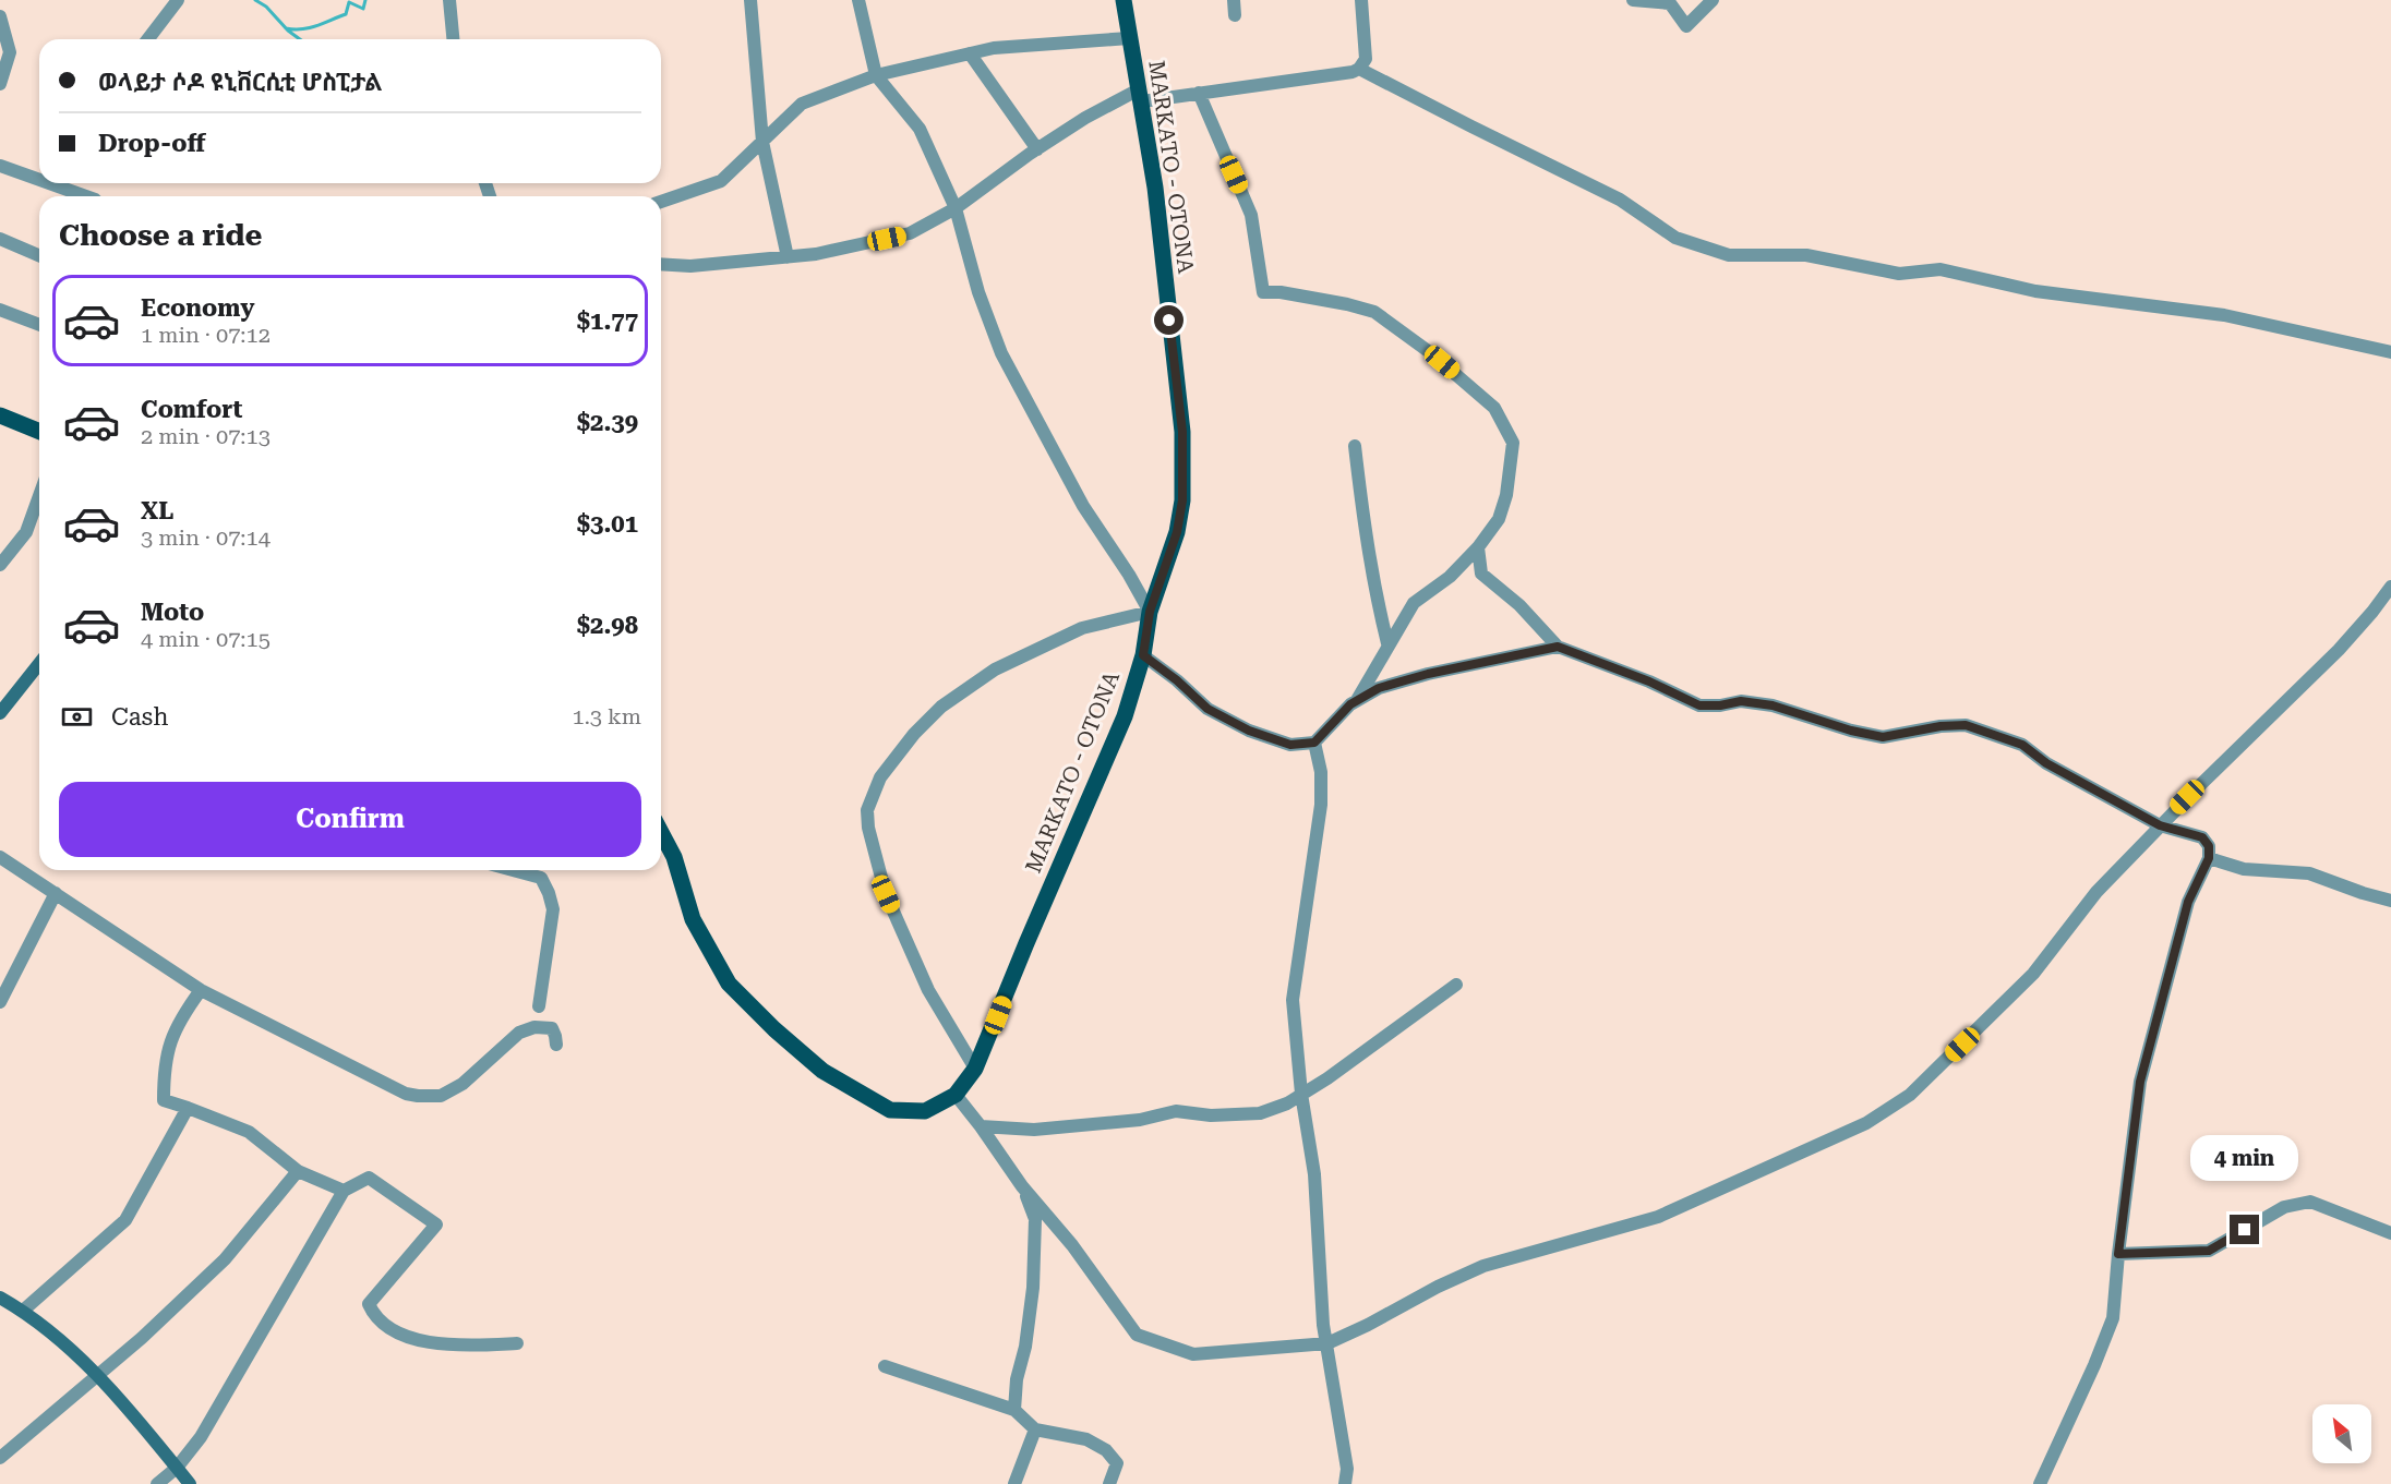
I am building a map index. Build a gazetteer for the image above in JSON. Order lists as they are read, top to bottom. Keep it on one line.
{"streets":{"main road":["MARKATO - OTONA"]},"north":"top left","page":{"banner":["ወላይታ ሶዶ ዩኒቨርሲቲ ሆስፒታል","Drop-off"],"heading":"Choose a ride","list":[{"name":"Economy","note":"1 min · 07:12","value":"$1.77"},{"name":"Comfort","note":"2 min · 07:13","value":"$2.39"},{"name":"XL","note":"3 min · 07:14","value":"$3.01"},{"name":"Moto","note":"4 min · 07:15","value":"$2.98"}],"pay":["Cash","1.3 km"],"buttons":"Confirm","bubble":"4 min"}}
